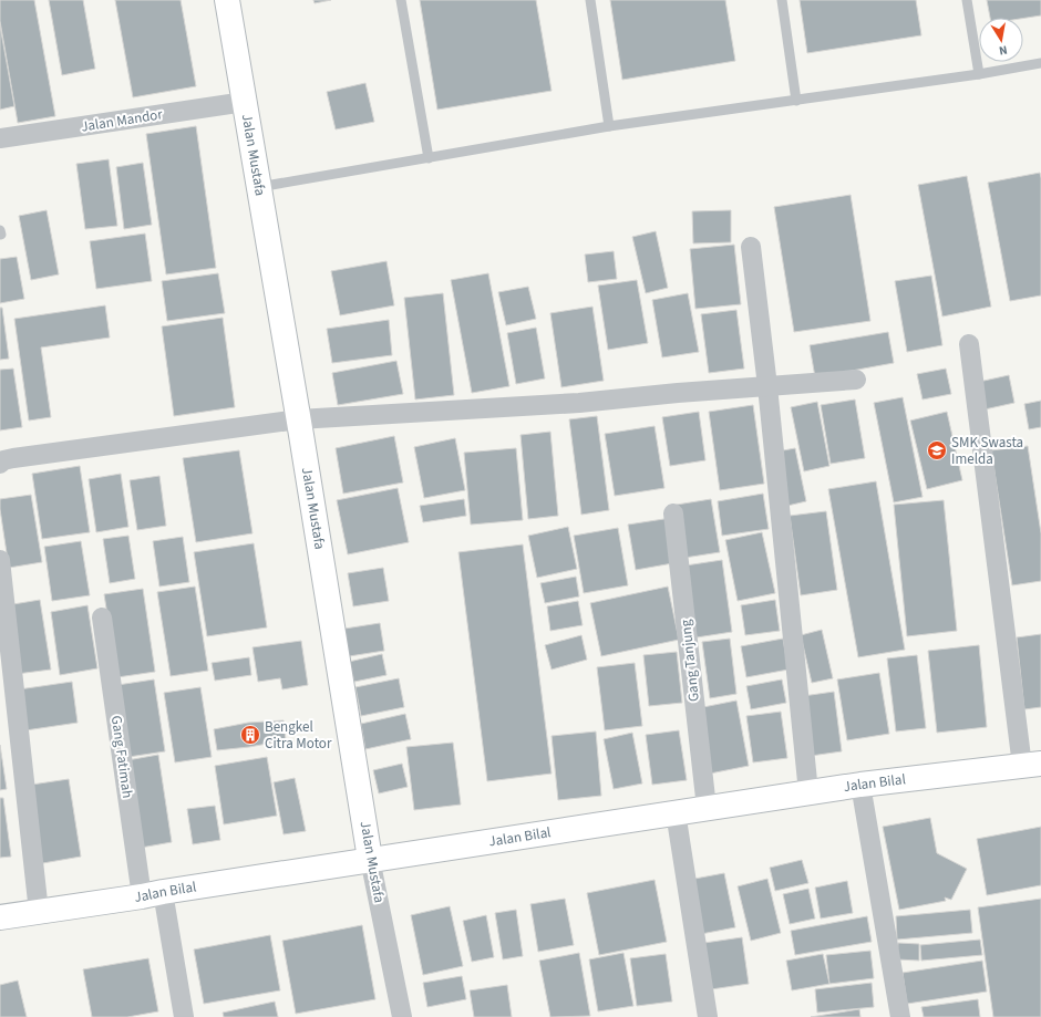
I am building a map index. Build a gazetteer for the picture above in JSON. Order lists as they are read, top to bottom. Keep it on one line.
{"streets":{"main road":["Jalan Mustafa","Jalan Bilal"],"street":["Jalan Mandor","Gang Tanjung","Gang Fatimah"]},"crossings":[["Jalan Mandor","Jalan Mustafa"],["Jalan Mustafa","Jalan Bilal"],["Gang Tanjung","Jalan Bilal"],["Gang Fatimah","Jalan Bilal"]],"places":{"school or university":["SMK Swasta Imelda"],"building":["Bengkel Citra Motor"]},"north":"bottom"}
